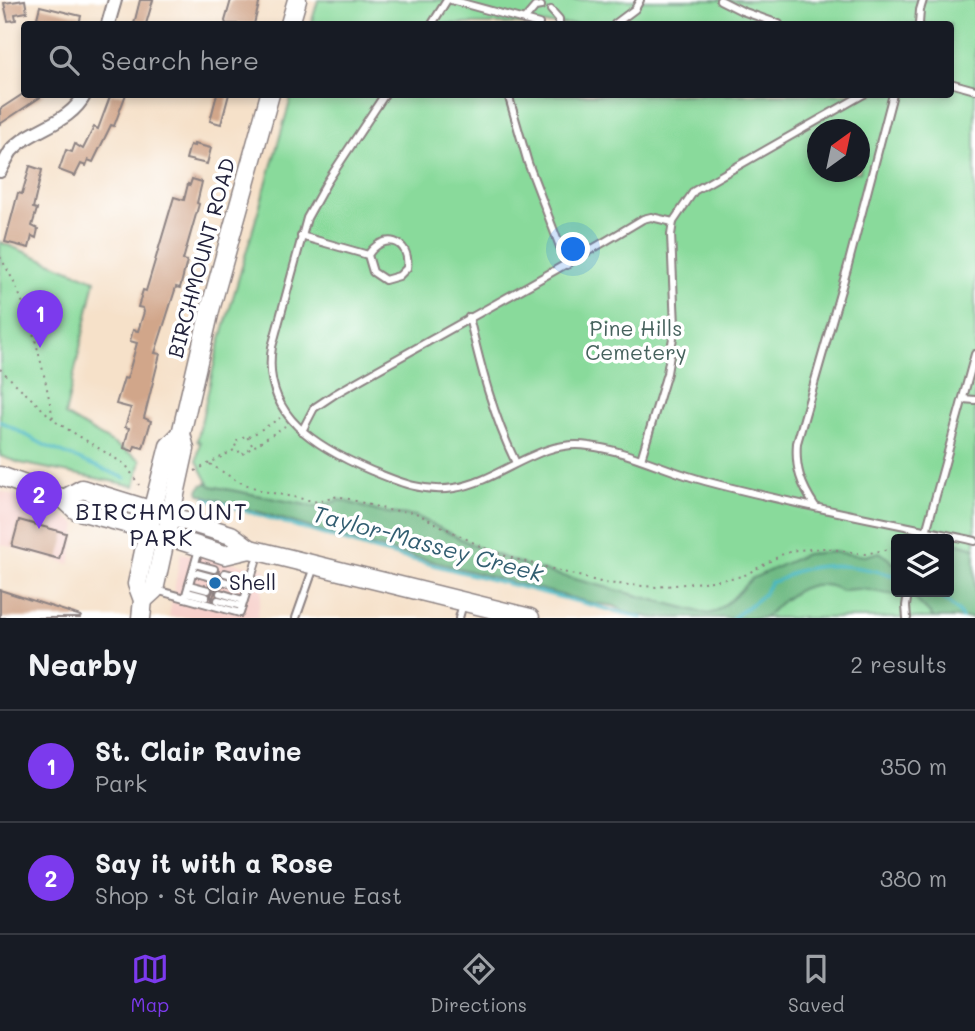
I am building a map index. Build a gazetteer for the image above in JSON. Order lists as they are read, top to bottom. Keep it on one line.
{"streets":{"main road":["BIRCHMOUNT ROAD"]},"districts":["BIRCHMOUNT PARK"],"water":["Taylor-Massey Creek"],"parks":["Pine Hills Cemetery"],"places":["Shell"],"north":"top right","page":{"search":"Search here","pins":["1","2"],"heading":["Nearby","2 results"],"list":[{"mark":"1","name":"St. Clair Ravine","note":"Park","value":"350 m"},{"mark":"2","name":"Say it with a Rose","note":"Shop · St Clair Avenue East","value":"380 m"}],"nav":["Map","Directions","Saved"]}}
